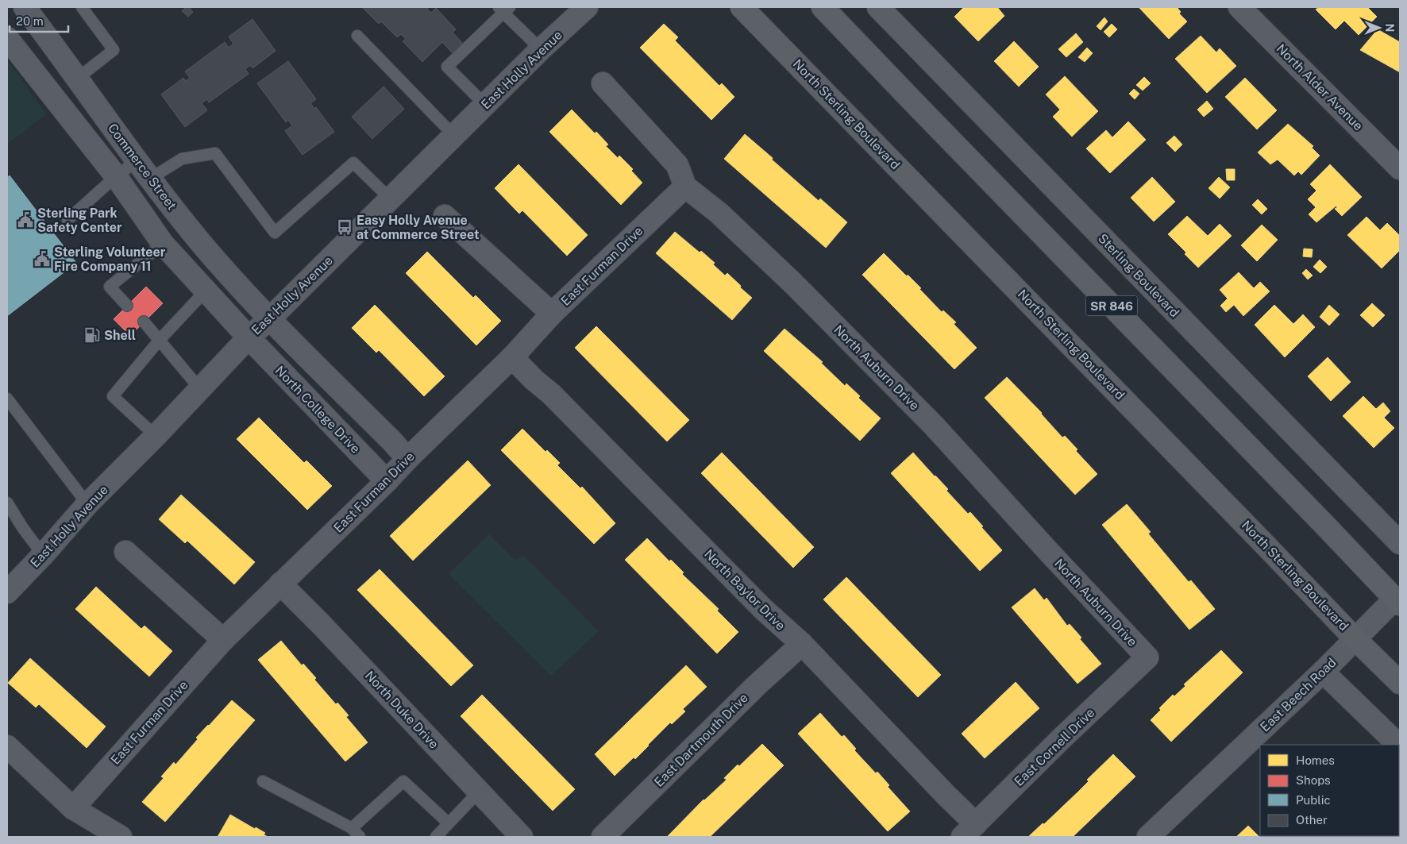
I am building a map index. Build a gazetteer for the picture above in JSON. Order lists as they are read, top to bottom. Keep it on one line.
{"streets":{"main road":["North Sterling Boulevard","SR 846"],"street":["East Holly Avenue","North Alder Avenue","Commerce Street","East Furman Drive","Sterling Boulevard","North Auburn Drive","North College Drive","North Baylor Drive","East Beech Road","North Duke Drive","East Dartmouth Drive","East Cornell Drive"]},"crossings":[["East Holly Avenue","Commerce Street"],["East Holly Avenue","North College Drive"],["North Sterling Boulevard","East Beech Road"],["East Furman Drive","North Auburn Drive"],["East Furman Drive","North College Drive"],["East Furman Drive","North Baylor Drive"],["East Furman Drive","North Duke Drive"],["SR 846","East Beech Road"],["North Auburn Drive","East Cornell Drive"],["North Baylor Drive","East Dartmouth Drive"],["North Baylor Drive","East Cornell Drive"]],"places":{"public building":["Sterling Park Safety Center","Sterling Volunteer Fire Company 11"],"bus stop":["Easy Holly Avenue at Commerce Street"],"fuel station":["Shell"]},"legend":["Homes","Shops","Public","Other"],"scale_bar":"20 m","north":"right"}
